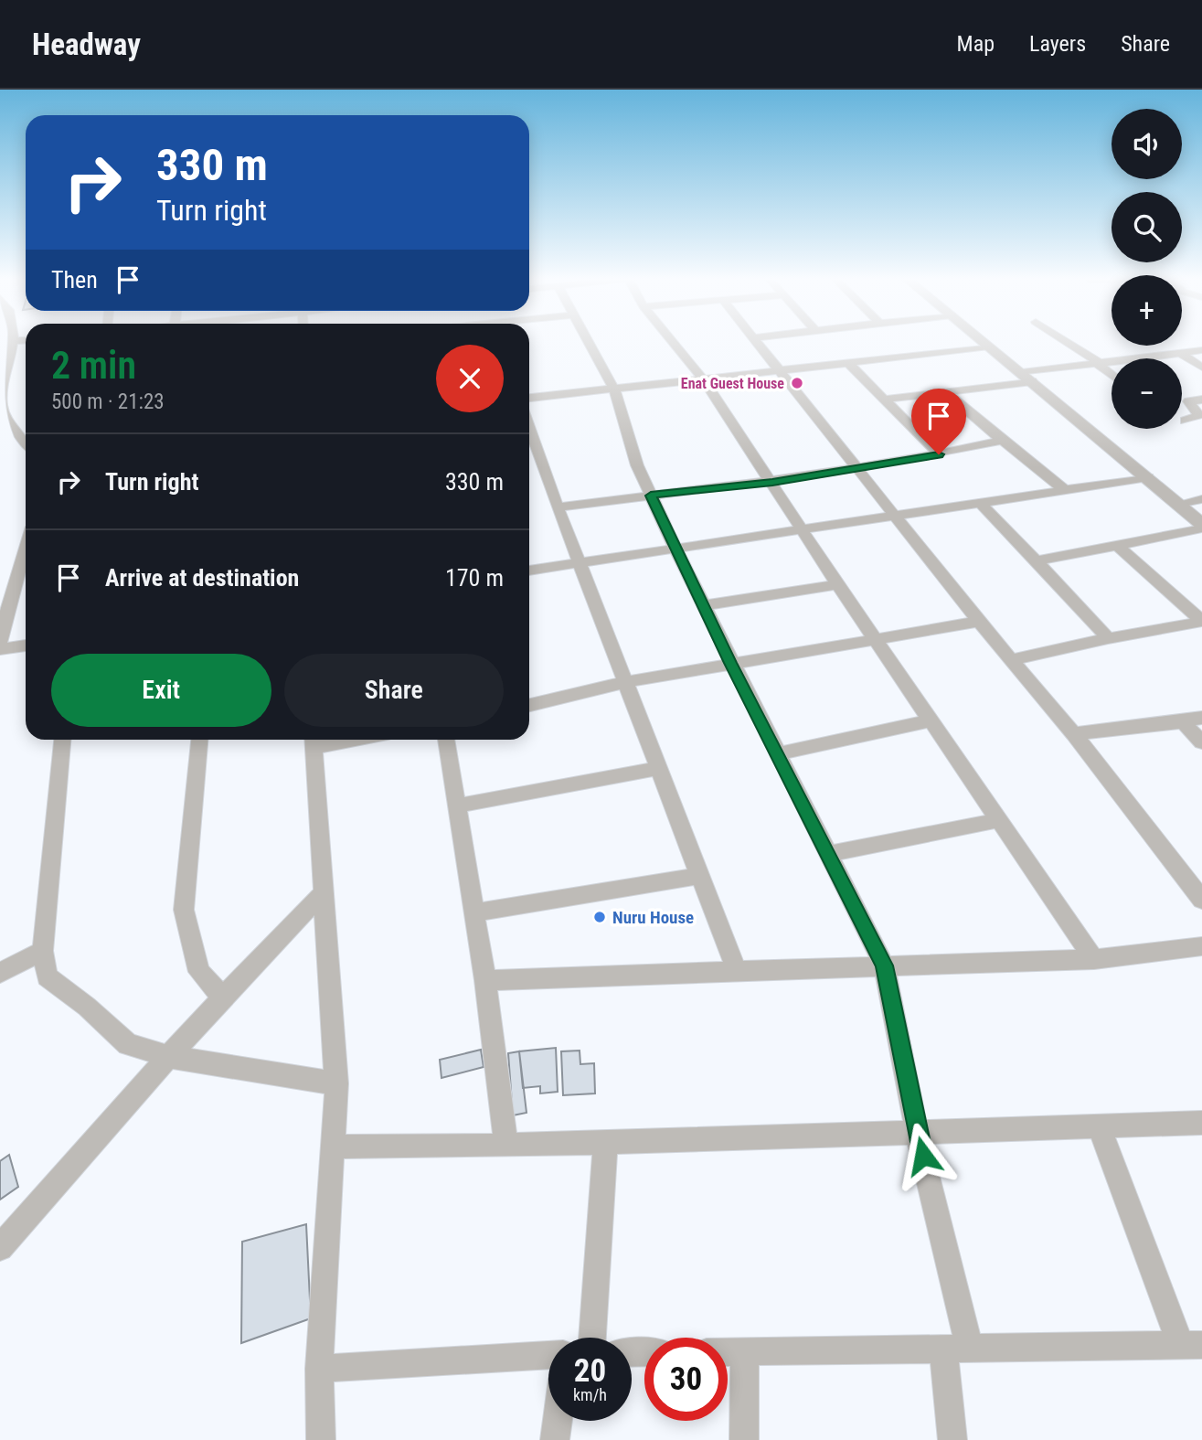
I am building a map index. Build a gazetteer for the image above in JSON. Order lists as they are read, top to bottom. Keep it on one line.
{"places":["Enat Guest House","Nuru House"],"page":{"header":"Headway","nav":["Map","Layers","Share"],"map_buttons":["+","−"],"turn":["330 m","Turn right"],"then":"Then","heading":["2 min","500 m · 21:23"],"list":[{"name":"Turn right","value":"330 m"},{"name":"Arrive at destination","value":"170 m"}],"buttons":["Exit","Share"],"speed":"20 km/h","limit":"30"}}
